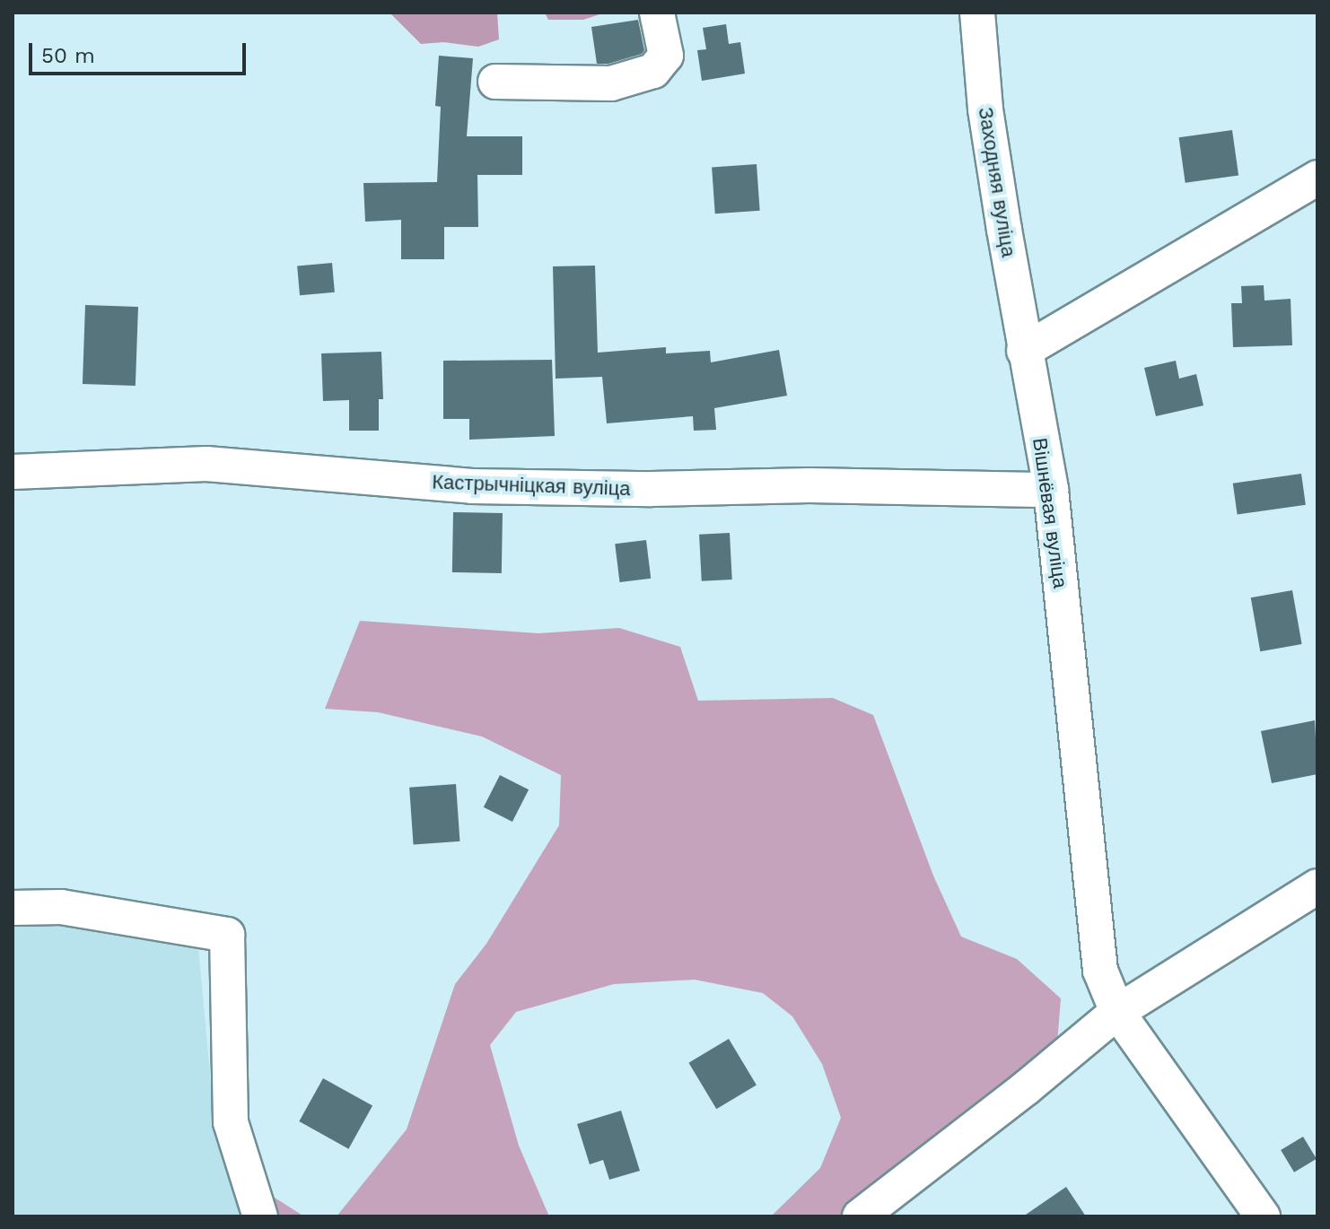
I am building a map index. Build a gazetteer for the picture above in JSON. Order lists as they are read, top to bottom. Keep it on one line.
{"streets":{"street":["Заходняя вуліца","Кастрычніцкая вуліца","Вішнёвая вуліца"]},"crossings":[["Заходняя вуліца","Вішнёвая вуліца"],["Кастрычніцкая вуліца","Вішнёвая вуліца"]],"scale_bar":"50 m"}
